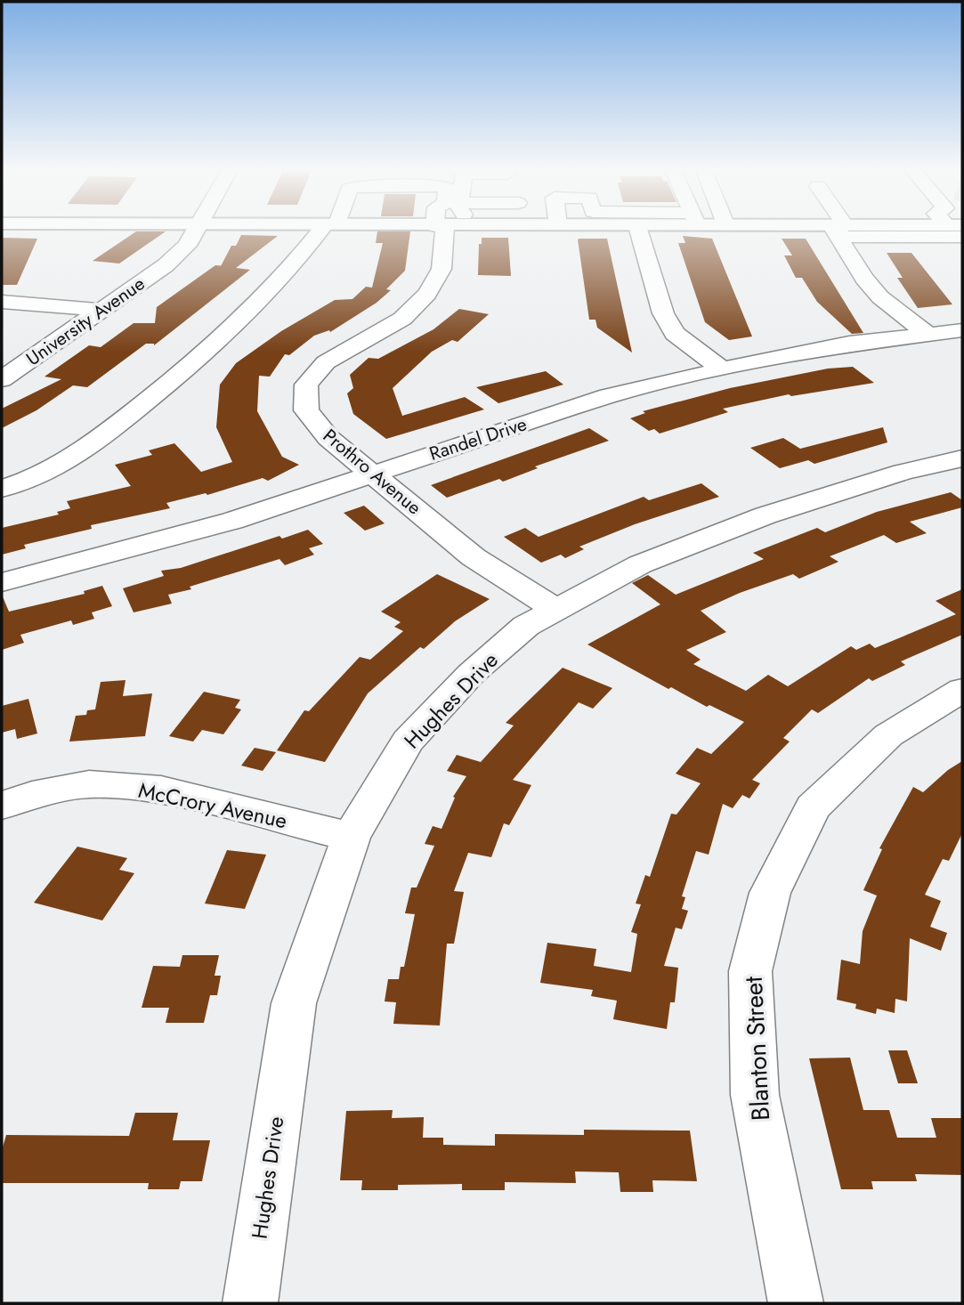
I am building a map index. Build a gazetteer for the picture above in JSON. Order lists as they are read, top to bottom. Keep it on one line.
{"streets":{"street":["University Avenue","Randel Drive","Prothro Avenue","Hughes Drive","McCrory Avenue","Blanton Street"]},"crossings":[["Randel Drive","Prothro Avenue"],["Prothro Avenue","Hughes Drive"],["Hughes Drive","McCrory Avenue"]]}
